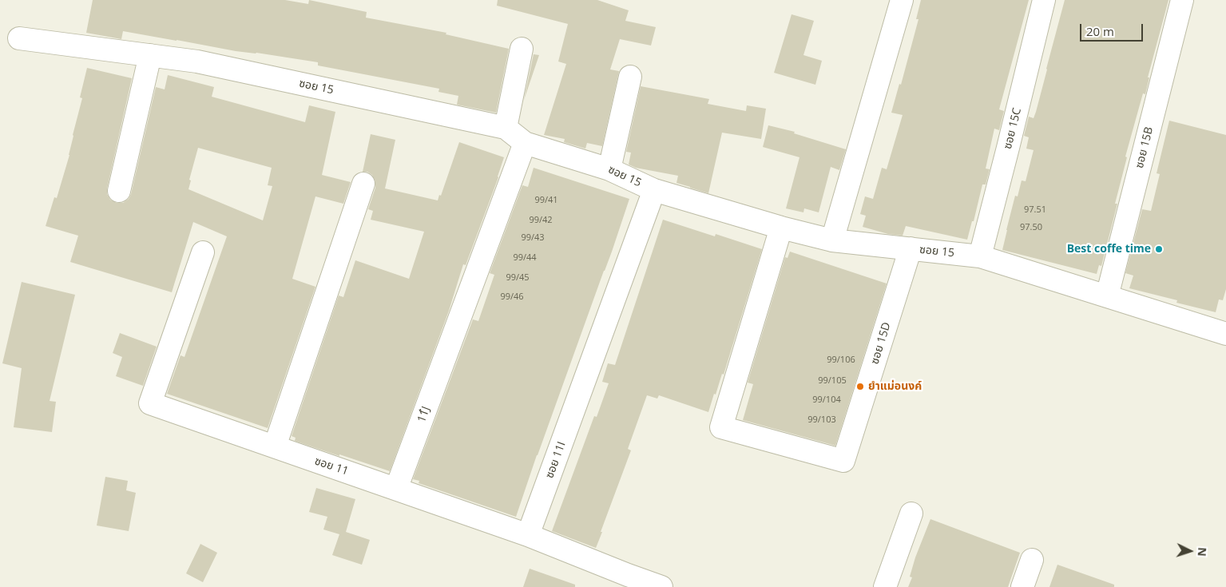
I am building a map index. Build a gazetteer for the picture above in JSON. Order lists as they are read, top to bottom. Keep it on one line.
{"streets":{"street":["ซอย 15","ซอย 15C","ซอย 15B","ซอย 15D","11๋J","ซอย 11I","ซอย 11"]},"crossings":[["ซอย 15","ซอย 15C"],["ซอย 15","ซอย 15B"],["ซอย 15","ซอย 15D"],["ซอย 15","11๋J"],["ซอย 15","ซอย 11I"],["11๋J","ซอย 11"],["ซอย 11I","ซอย 11"]],"places":["Best coffe time","ยำแม่อนงค์"],"house_numbers":["99/41","97.51","99/42","97.50","99/43","99/44","99/45","99/46","99/106","99/105","99/104","99/103"],"scale_bar":"20 m","north":"right"}
